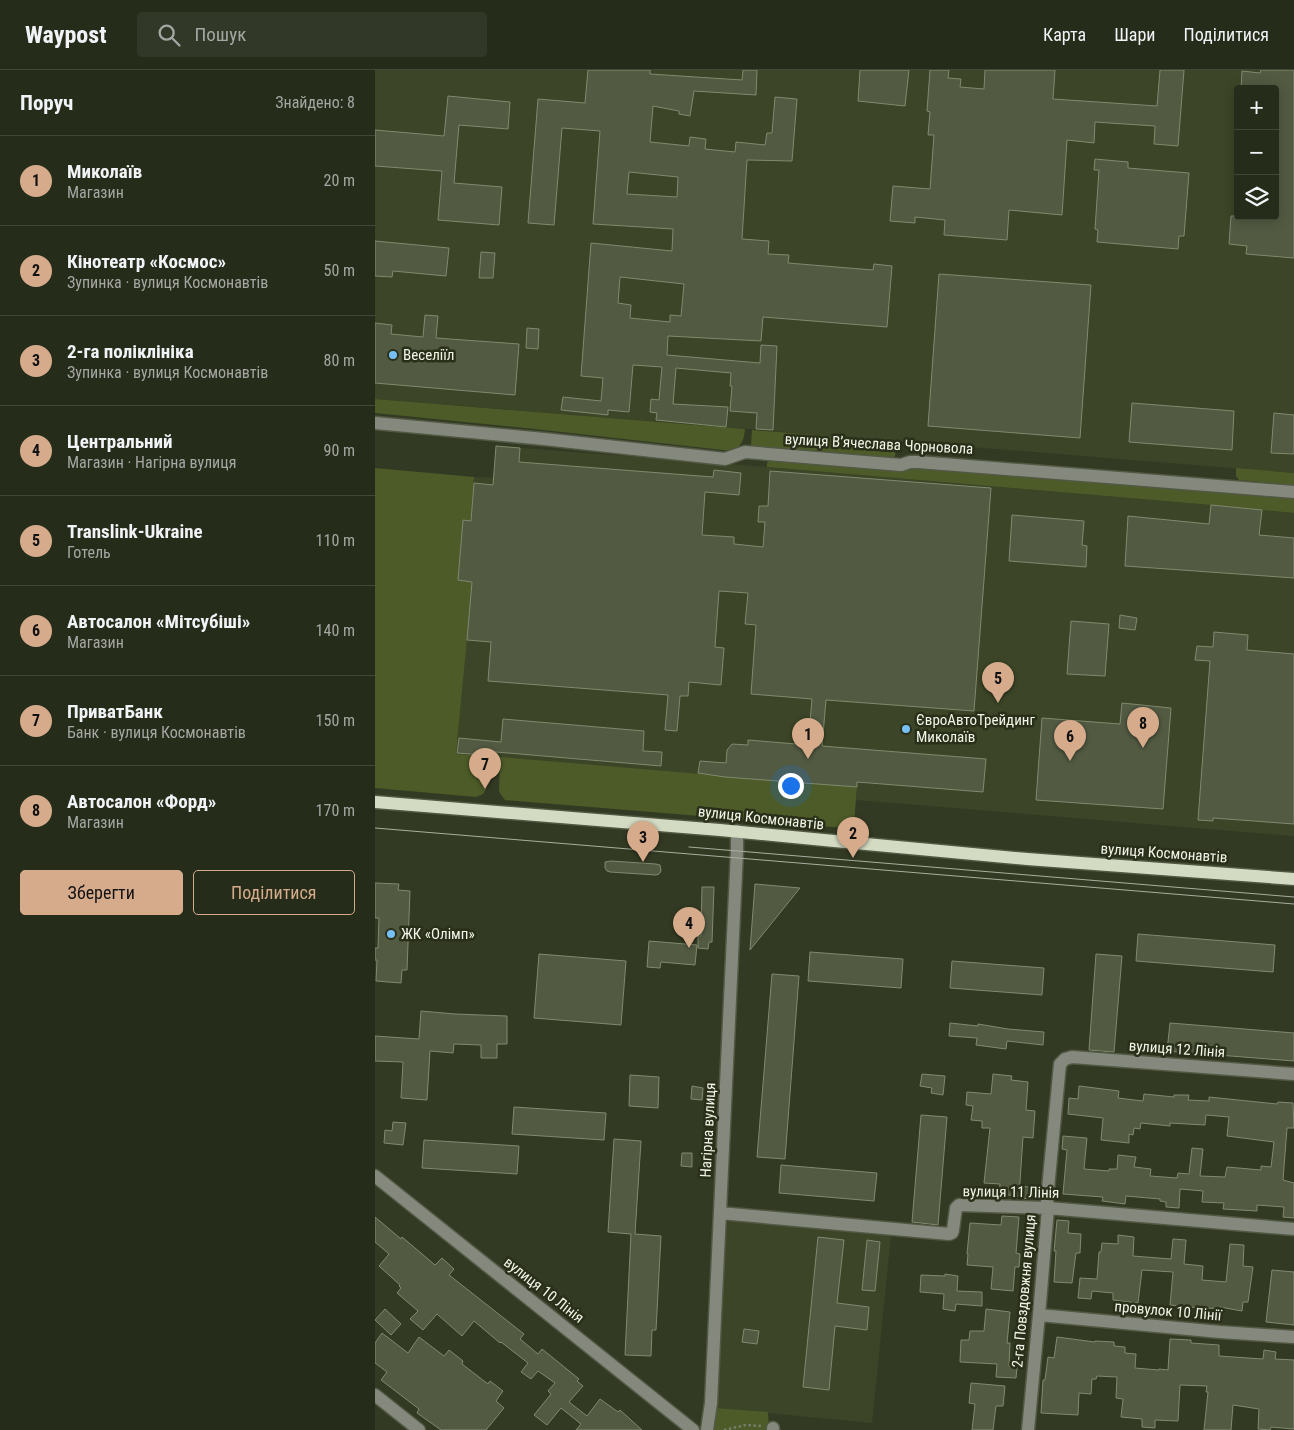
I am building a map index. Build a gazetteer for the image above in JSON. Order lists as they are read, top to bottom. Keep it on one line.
{"streets":{"main road":["вулиця Космонавтів"],"street":["вулиця Вʼячеслава Чорновола","вулиця 12 Лінія","Нагірна вулиця","вулиця 11 Лінія","вулиця 10 Лінія","2-га Повздовжня вулиця","провулок 10 Лінії"]},"crossings":[["вулиця Космонавтів","Нагірна вулиця"],["вулиця 12 Лінія","2-га Повздовжня вулиця"],["Нагірна вулиця","вулиця 11 Лінія"],["вулиця 11 Лінія","2-га Повздовжня вулиця"],["2-га Повздовжня вулиця","провулок 10 Лінії"]],"places":["Веселіїл","ЄвроАвтоТрейдинг Миколаїв","ЖК «Олімп»"],"page":{"header":"Waypost","search":"Пошук","nav":["Карта","Шари","Поділитися"],"heading":["Поруч","Знайдено: 8"],"map_buttons":["+","−"],"list":[{"mark":"1","name":"Миколаїв","note":"Магазин","value":"20 m"},{"mark":"2","name":"Кінотеатр «Космос»","note":"Зупинка · вулиця Космонавтів","value":"50 m"},{"mark":"3","name":"2-га поліклініка","note":"Зупинка · вулиця Космонавтів","value":"80 m"},{"mark":"4","name":"Центральний","note":"Магазин · Нагірна вулиця","value":"90 m"},{"mark":"5","name":"Translink-Ukraine","note":"Готель","value":"110 m"},{"mark":"6","name":"Автосалон «Мітсубіші»","note":"Магазин","value":"140 m"},{"mark":"7","name":"ПриватБанк","note":"Банк · вулиця Космонавтів","value":"150 m"},{"mark":"8","name":"Автосалон «Форд»","note":"Магазин","value":"170 m"}],"pins":["5","8","1","6","7","2","3","4"],"buttons":["Зберегти","Поділитися"]}}
